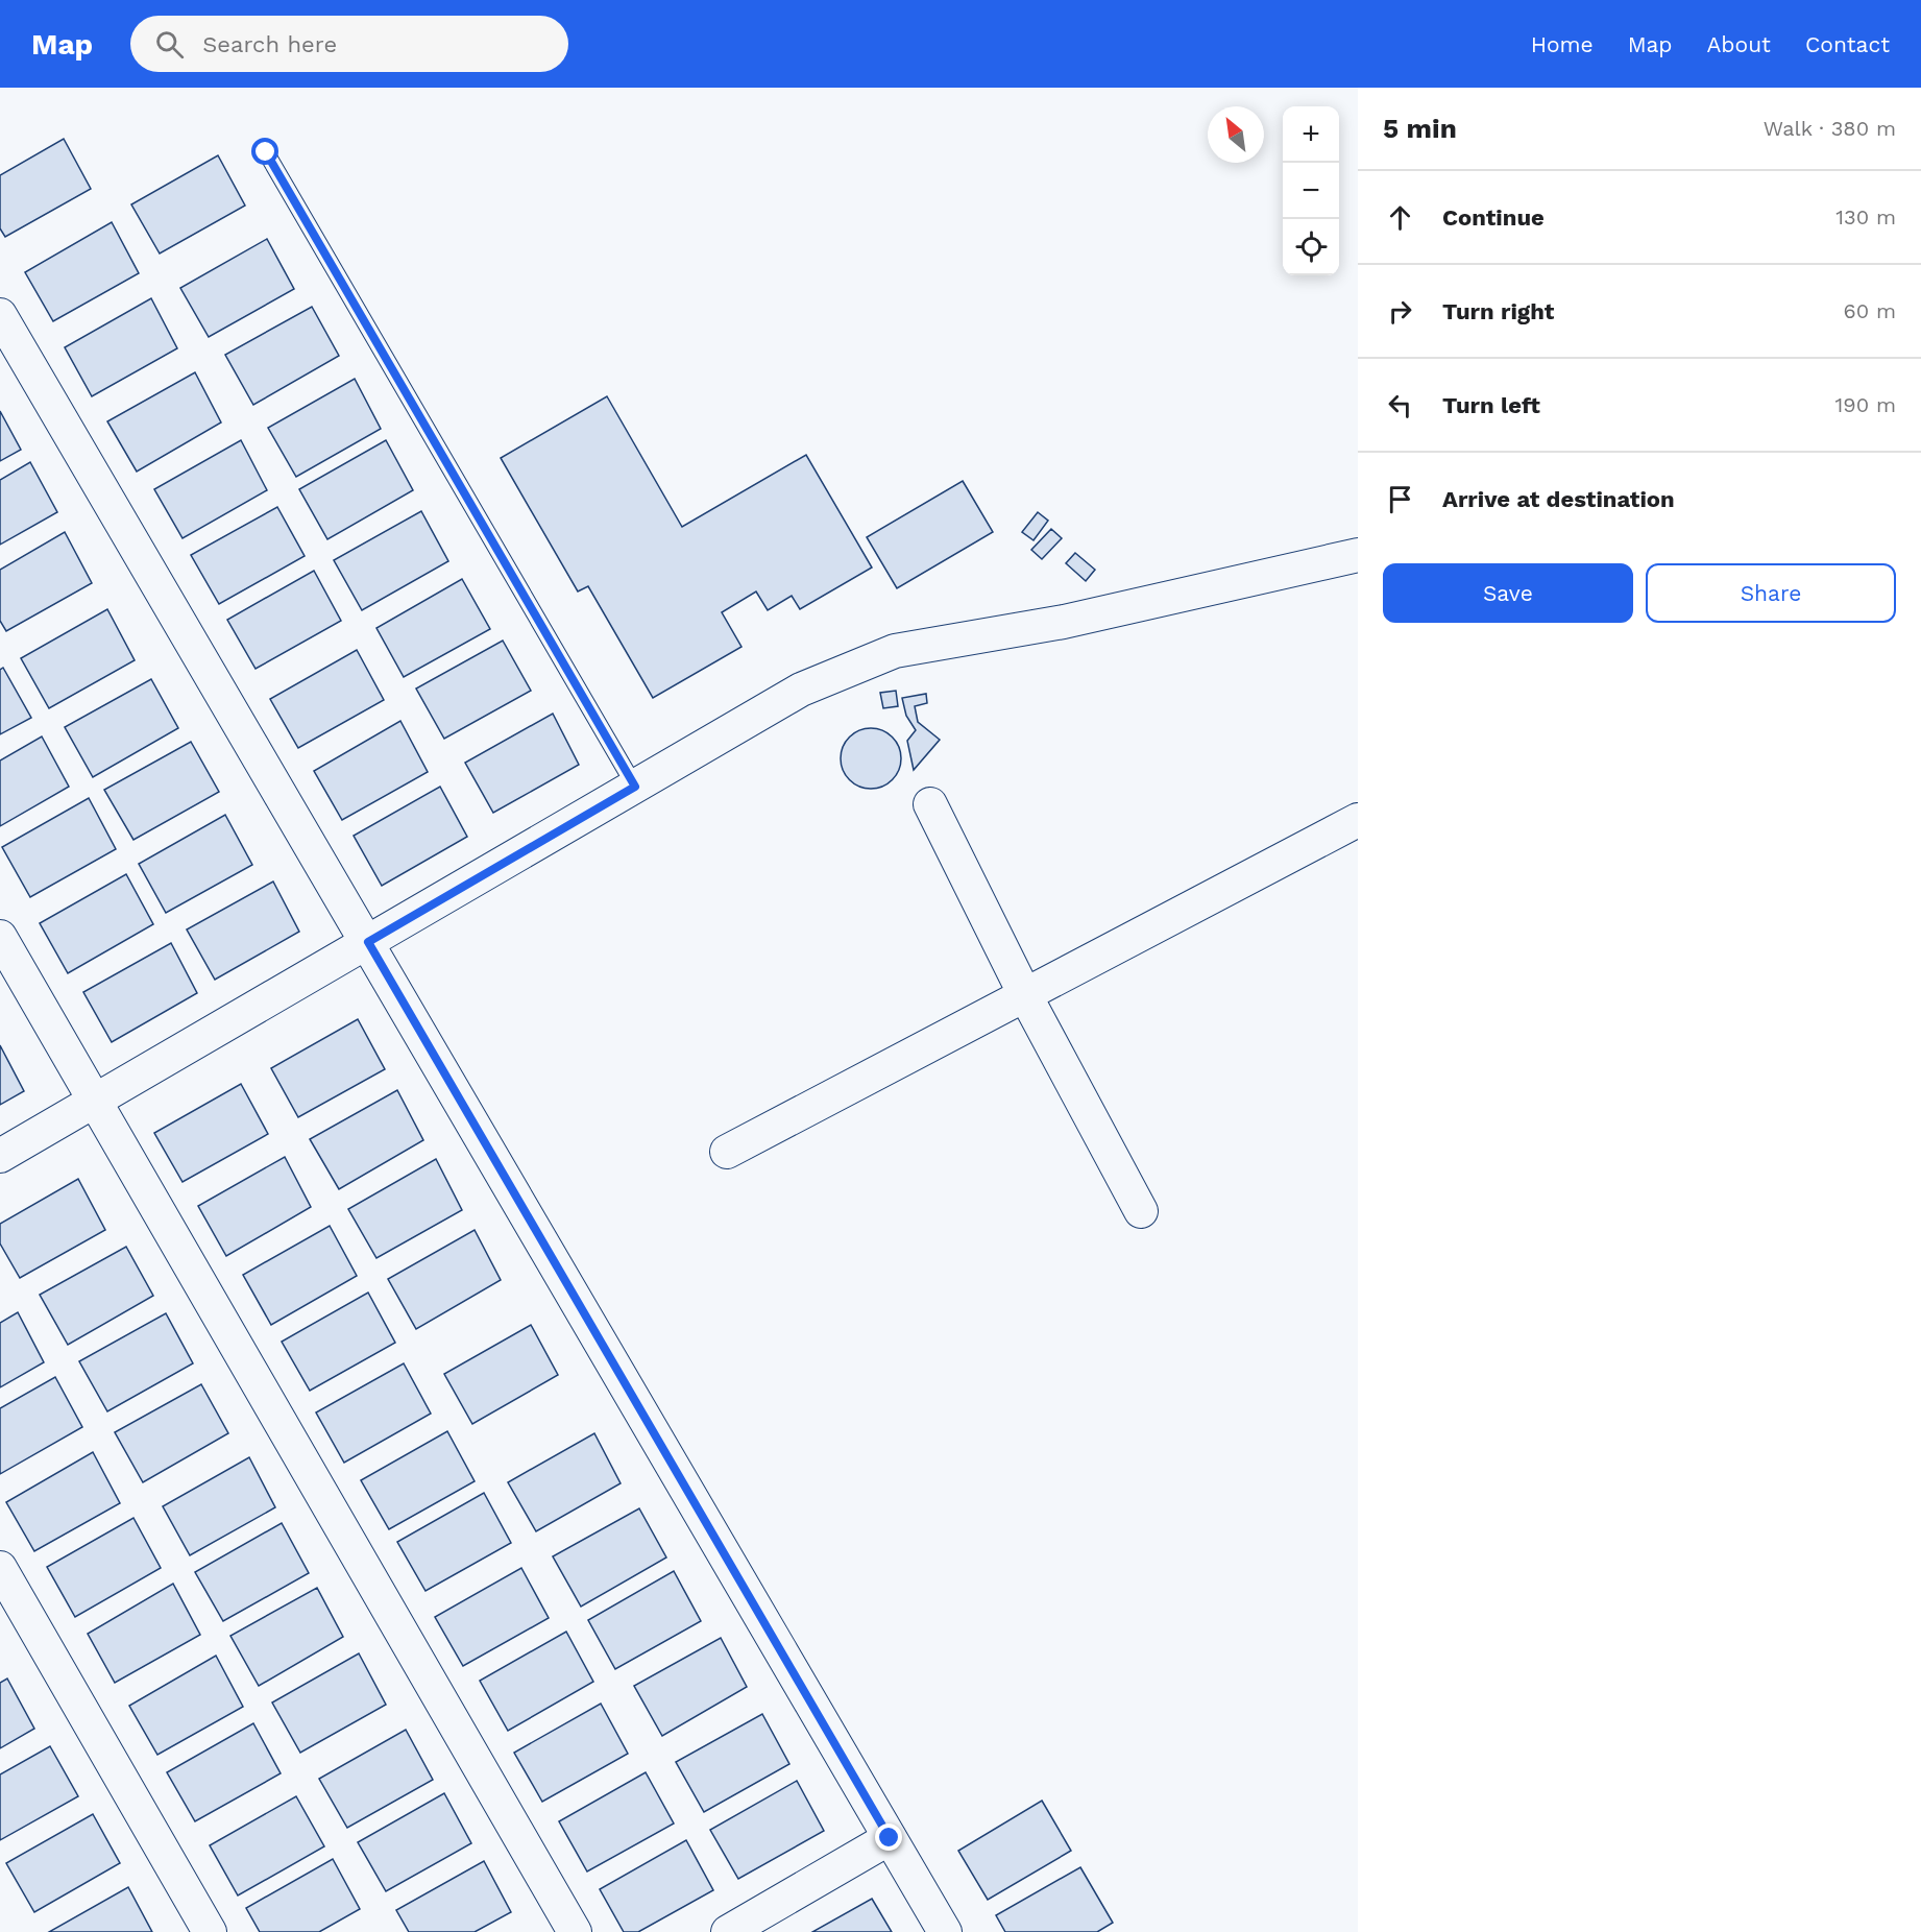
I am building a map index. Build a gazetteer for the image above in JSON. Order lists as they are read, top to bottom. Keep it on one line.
{"north":"top left","page":{"header":"Map","search":"Search here","nav":["Home","Map","About","Contact"],"heading":["5 min","Walk · 380 m"],"map_buttons":["+","−"],"list":[["Continue","130 m"],["Turn right","60 m"],["Turn left","190 m"],"Arrive at destination"],"buttons":["Save","Share"]}}
